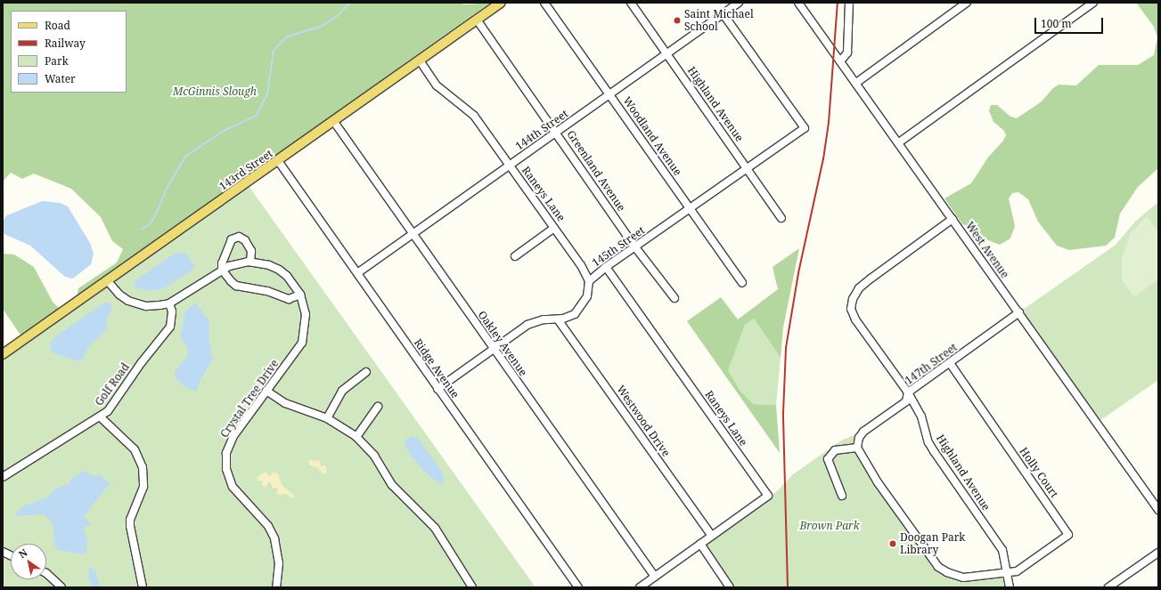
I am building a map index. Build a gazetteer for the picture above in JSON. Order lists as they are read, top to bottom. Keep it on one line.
{"streets":{"main road":["143rd Street"],"street":["Highland Avenue","144th Street","Woodland Avenue","Greenland Avenue","Raneys Lane","145th Street","West Avenue","Oakley Avenue","147th Street","Ridge Avenue","Golf Road","Crystal Tree Drive","Westwood Drive","Holly Court"]},"crossings":[["Highland Avenue","144th Street"],["Highland Avenue","145th Street"],["Highland Avenue","West Avenue"],["Highland Avenue","147th Street"],["Highland Avenue","Holly Court"],["144th Street","Woodland Avenue"],["144th Street","Greenland Avenue"],["144th Street","Raneys Lane"],["144th Street","145th Street"],["144th Street","Oakley Avenue"],["144th Street","Ridge Avenue"],["Woodland Avenue","145th Street"],["143rd Street","Greenland Avenue"],["143rd Street","Raneys Lane"],["143rd Street","Oakley Avenue"],["143rd Street","Ridge Avenue"],["143rd Street","Crystal Tree Drive"],["Greenland Avenue","145th Street"],["Raneys Lane","145th Street"],["Raneys Lane","Westwood Drive"],["145th Street","Oakley Avenue"],["145th Street","Ridge Avenue"],["145th Street","Westwood Drive"],["West Avenue","147th Street"],["147th Street","Holly Court"],["Golf Road","Crystal Tree Drive"]],"parks":["McGinnis Slough","Brown Park"],"places":["Saint Michael School","Doogan Park Library"],"legend":["Road","Railway","Park","Water"],"scale_bar":"100 m","north":"top left"}
